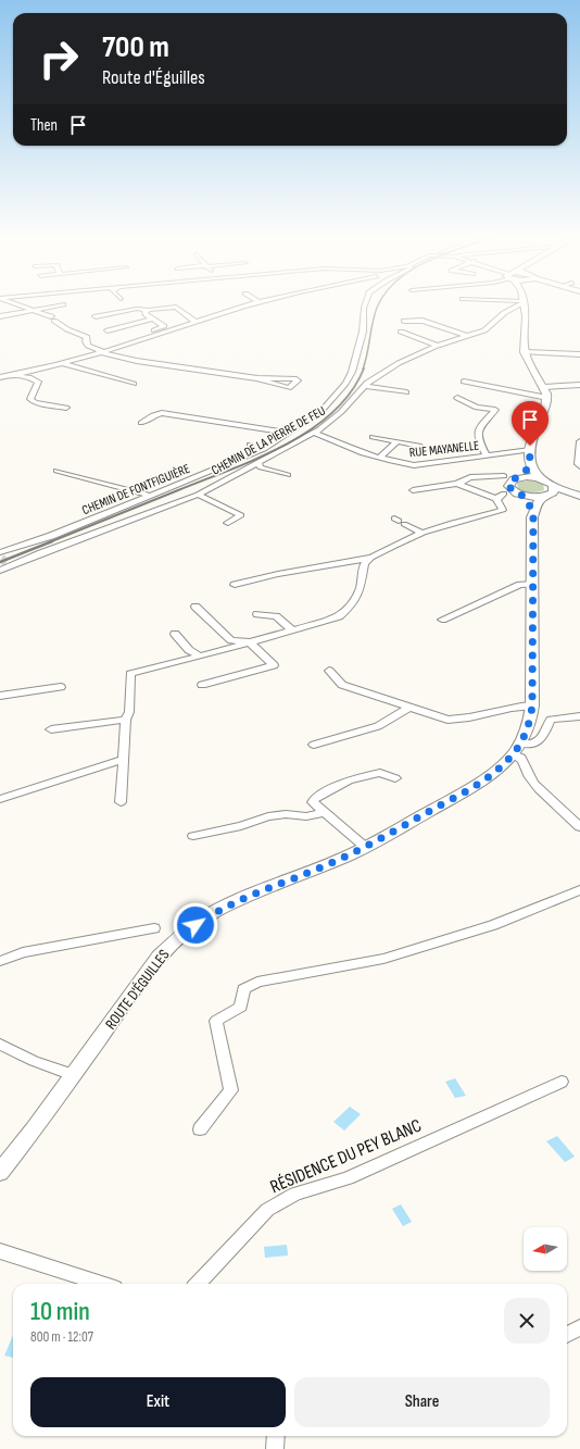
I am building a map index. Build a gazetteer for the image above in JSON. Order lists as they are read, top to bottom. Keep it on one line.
{"streets":{"street":["CHEMIN DE LA PIERRE DE FEU","RUE MAYANELLE","CHEMIN DE FONTFIGUIÈRE","ROUTE D'ÉGUILLES","RÉSIDENCE DU PEY BLANC"]},"crossings":[["CHEMIN DE LA PIERRE DE FEU","RUE MAYANELLE"],["CHEMIN DE LA PIERRE DE FEU","CHEMIN DE FONTFIGUIÈRE"]],"north":"left","page":{"turn":["700 m","Route d'Éguilles"],"then":"Then","heading":["10 min","800 m · 12:07"],"buttons":["Exit","Share"]}}
